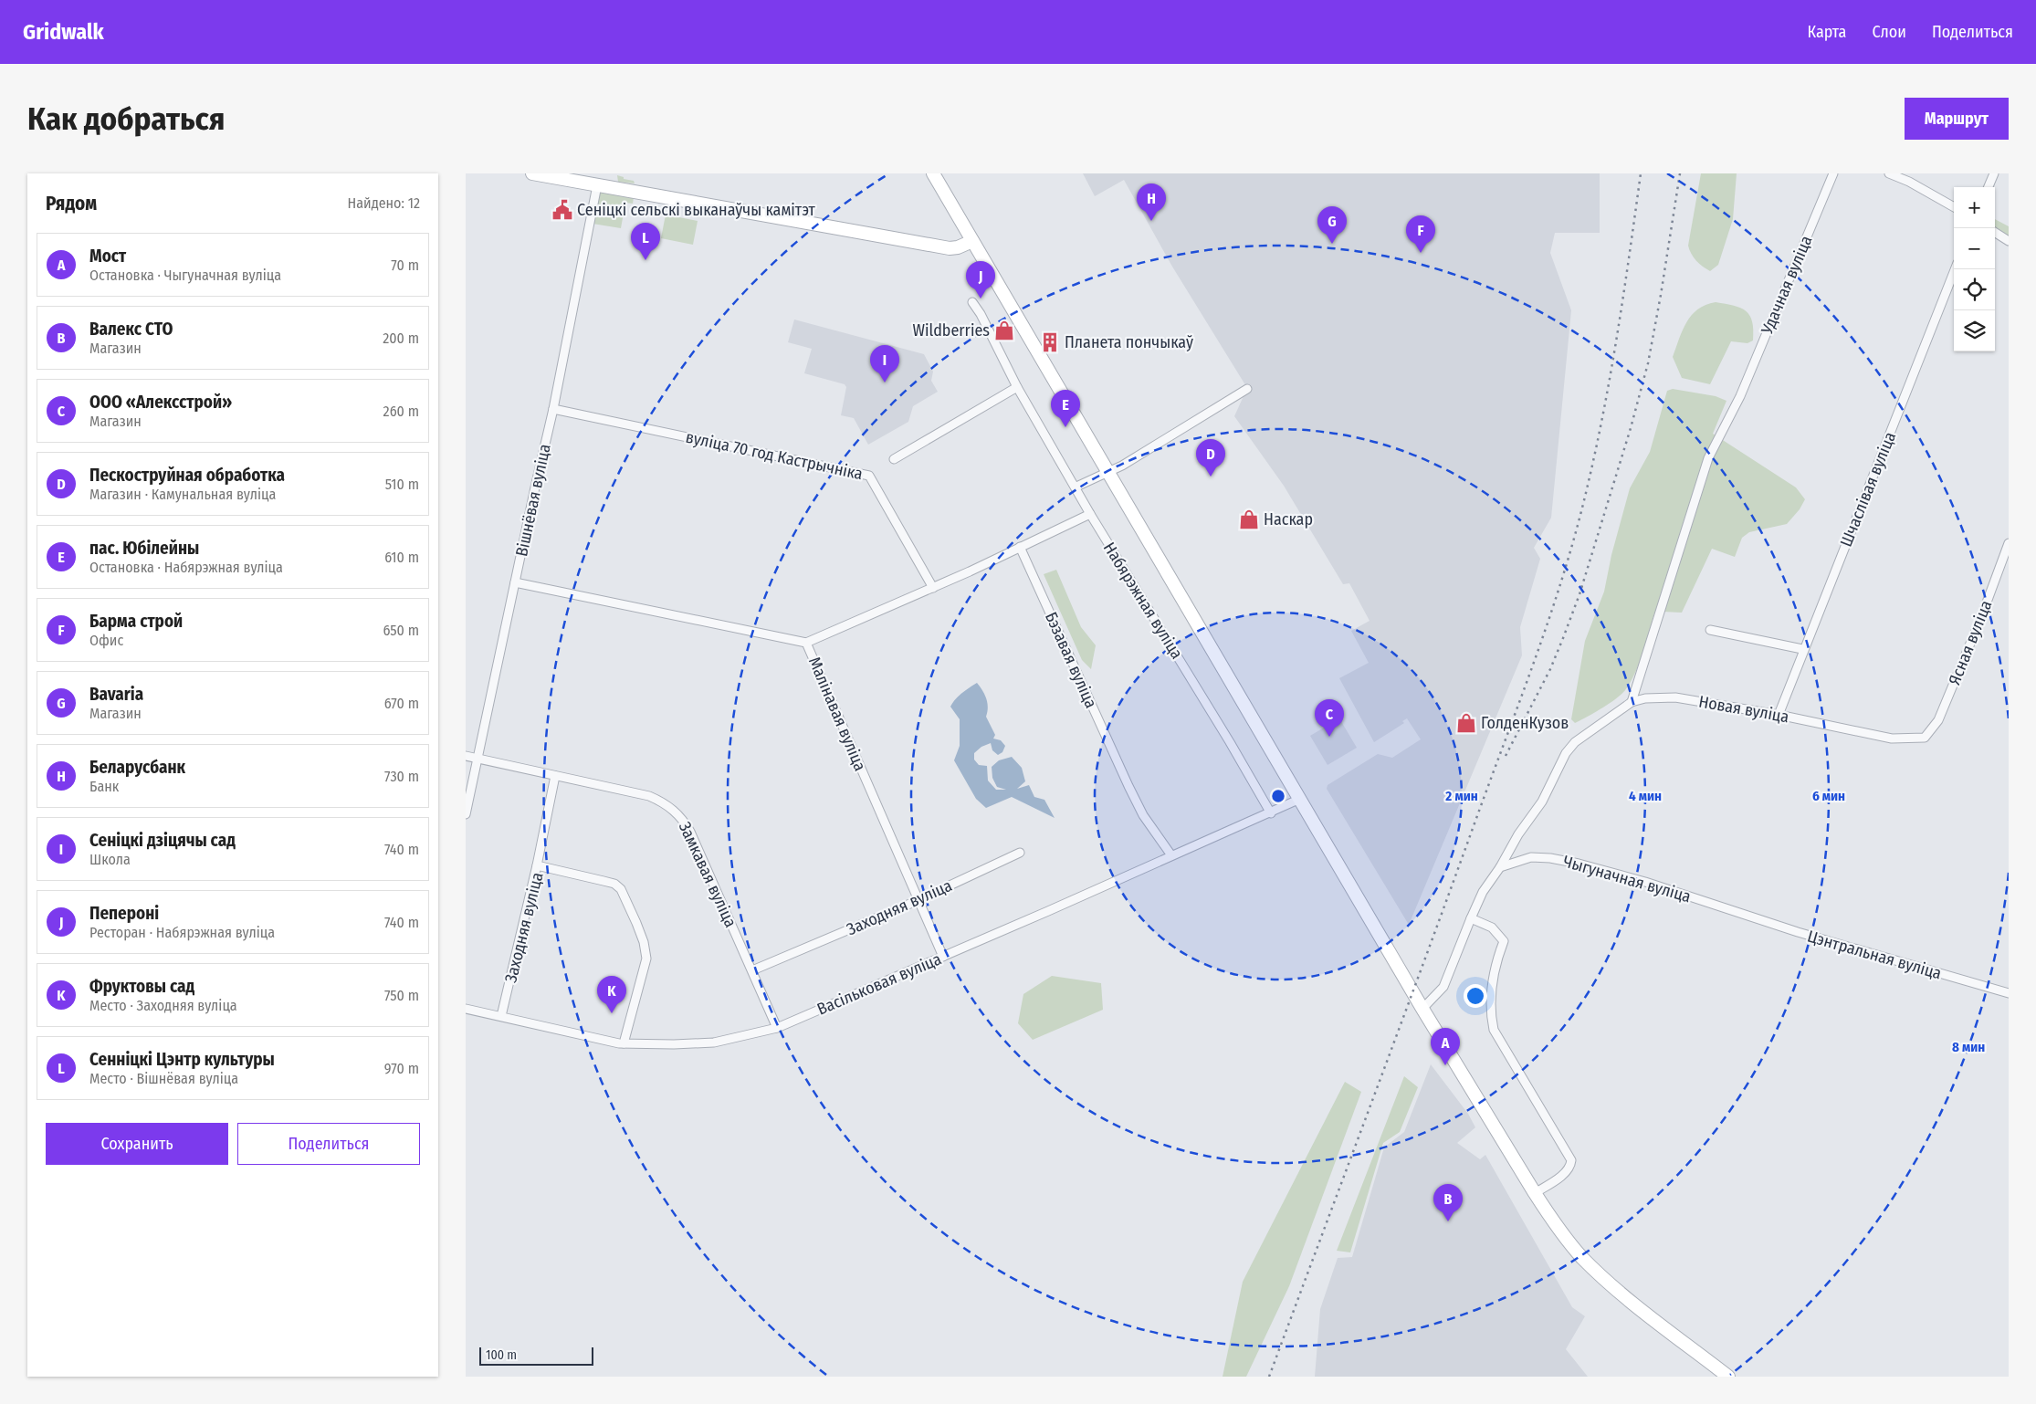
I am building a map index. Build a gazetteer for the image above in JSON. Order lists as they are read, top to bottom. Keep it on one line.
{"streets":{"street":["Удачная вуліца","вуліца 70 год Кастрычніка","Шчаслівая вуліца","Вішнёвая вуліца","Набярэжная вуліца","Ясная вуліца","Бэзавая вуліца","Новая вуліца","Малінавая вуліца","Замкавая вуліца","Чыгуначная вуліца","Заходняя вуліца","Цэнтральная вуліца","Васільковая вуліца"]},"crossings":[["Удачная вуліца","Новая вуліца"],["вуліца 70 год Кастрычніка","Вішнёвая вуліца"],["Шчаслівая вуліца","Новая вуліца"],["Вішнёвая вуліца","Малінавая вуліца"],["Вішнёвая вуліца","Замкавая вуліца"],["Набярэжная вуліца","Васільковая вуліца"],["Ясная вуліца","Новая вуліца"],["Бэзавая вуліца","Васільковая вуліца"],["Новая вуліца","Чыгуначная вуліца"],["Малінавая вуліца","Заходняя вуліца"],["Малінавая вуліца","Васільковая вуліца"],["Замкавая вуліца","Заходняя вуліца"],["Замкавая вуліца","Васільковая вуліца"],["Чыгуначная вуліца","Цэнтральная вуліца"],["Заходняя вуліца","Васільковая вуліца"]],"places":{"public building":["Сеніцкі сельскі выканаўчы камітэт"],"shop":["Wildberries","Наскар","ГолденКузов"],"building":["Планета пончыкаў"]},"scale_bar":"100 m","page":{"header":"Gridwalk","nav":["Карта","Слои","Поделиться"],"buttons":["Маршрут",["Сохранить","Поделиться"]],"title":"Как добраться","heading":["Рядом","Найдено: 12"],"pins":["H","G","F","L","J","I","E","D","C","K","A","B"],"map_buttons":["+","−"],"list":[{"mark":"A","name":"Мост","note":"Остановка · Чыгуначная вуліца","value":"70 m"},{"mark":"B","name":"Валекс СТО","note":"Магазин","value":"200 m"},{"mark":"C","name":"ООО «Алексстрой»","note":"Магазин","value":"260 m"},{"mark":"D","name":"Пескоструйная обработка","note":"Магазин · Камунальная вуліца","value":"510 m"},{"mark":"E","name":"пас. Юбілейны","note":"Остановка · Набярэжная вуліца","value":"610 m"},{"mark":"F","name":"Барма строй","note":"Офис","value":"650 m"},{"mark":"G","name":"Bavaria","note":"Магазин","value":"670 m"},{"mark":"H","name":"Беларусбанк","note":"Банк","value":"730 m"},{"mark":"I","name":"Сеніцкі дзіцячы сад","note":"Школа","value":"740 m"},{"mark":"J","name":"Пепероні","note":"Ресторан · Набярэжная вуліца","value":"740 m"},{"mark":"K","name":"Фруктовы сад","note":"Место · Заходняя вуліца","value":"750 m"},{"mark":"L","name":"Сенніцкі Цэнтр культуры","note":"Место · Вішнёвая вуліца","value":"970 m"}],"scale":"100 m"},"rings":["2 мин","4 мин","6 мин","8 мин"]}
